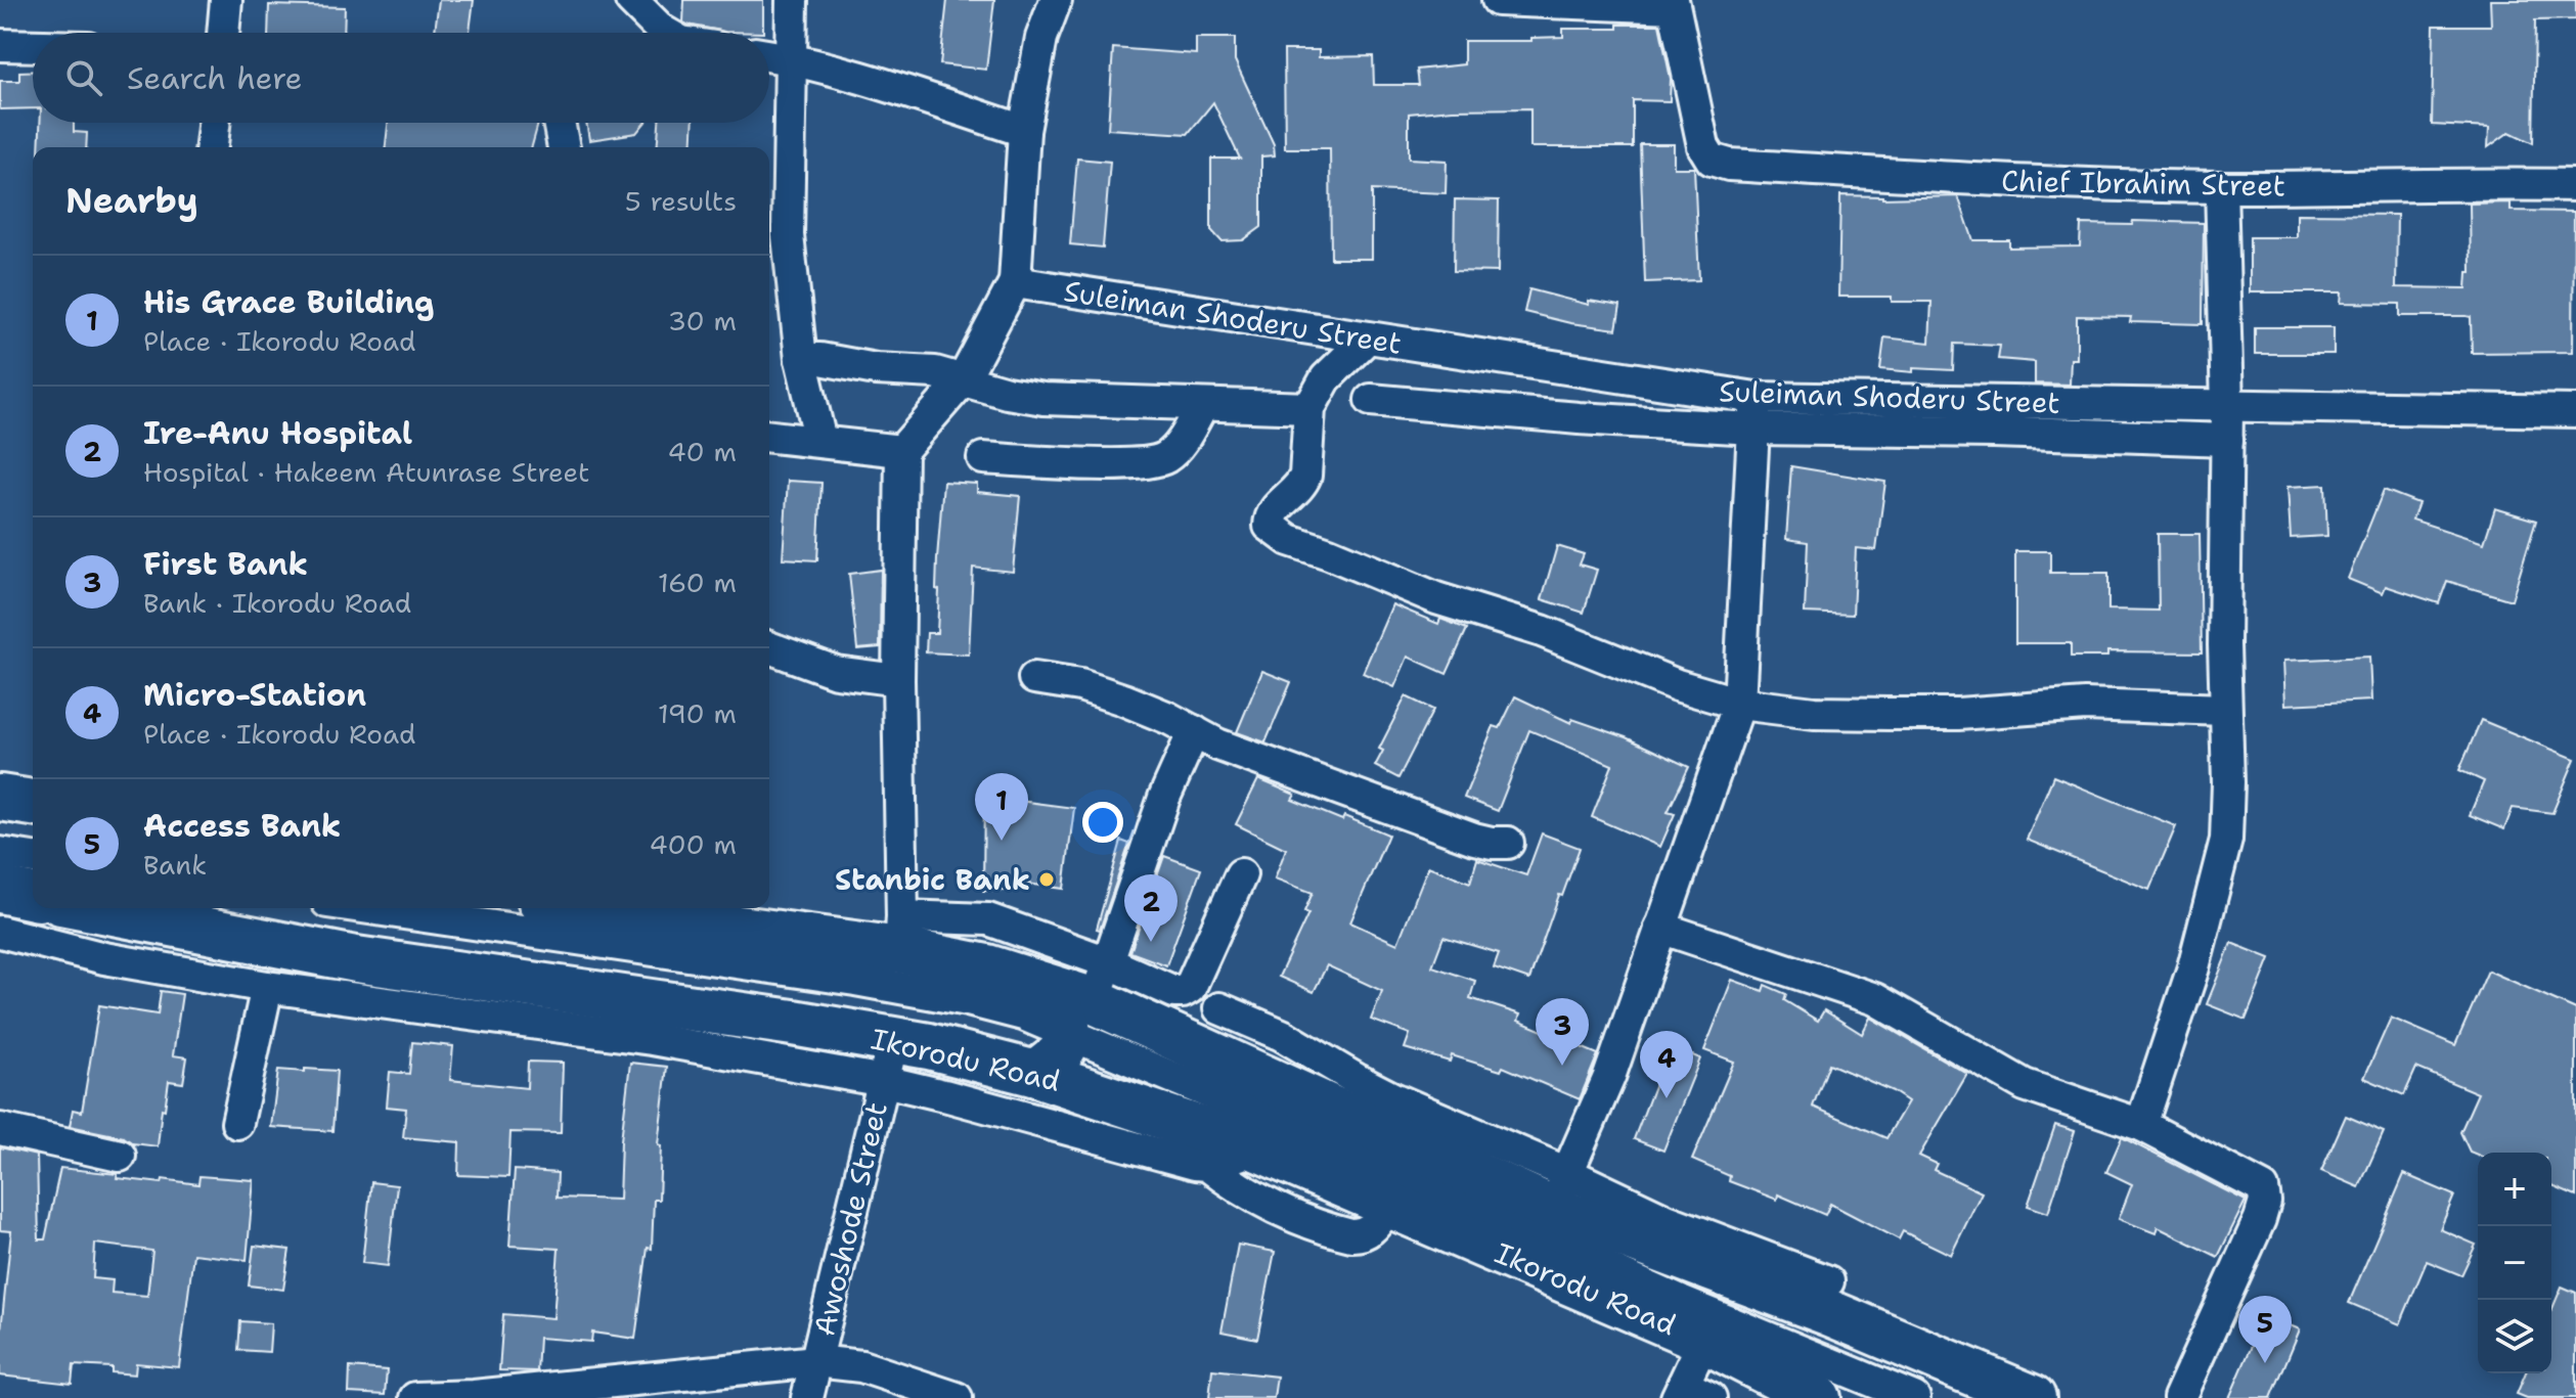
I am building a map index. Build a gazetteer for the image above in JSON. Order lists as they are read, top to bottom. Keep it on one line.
{"streets":{"highway":["Ikorodu Road"],"street":["Chief Ibrahim Street","Suleiman Shoderu Street","Awoshode Street"]},"crossings":[["Ikorodu Road","Awoshode Street"]],"places":["Stanbic Bank"],"page":{"search":"Search here","heading":["Nearby","5 results"],"list":[{"mark":"1","name":"His Grace Building","note":"Place · Ikorodu Road","value":"30 m"},{"mark":"2","name":"Ire-Anu Hospital","note":"Hospital · Hakeem Atunrase Street","value":"40 m"},{"mark":"3","name":"First Bank","note":"Bank · Ikorodu Road","value":"160 m"},{"mark":"4","name":"Micro-Station","note":"Place · Ikorodu Road","value":"190 m"},{"mark":"5","name":"Access Bank","note":"Bank","value":"400 m"}],"pins":["1","2","3","4","5"],"map_buttons":["+","−"]}}
